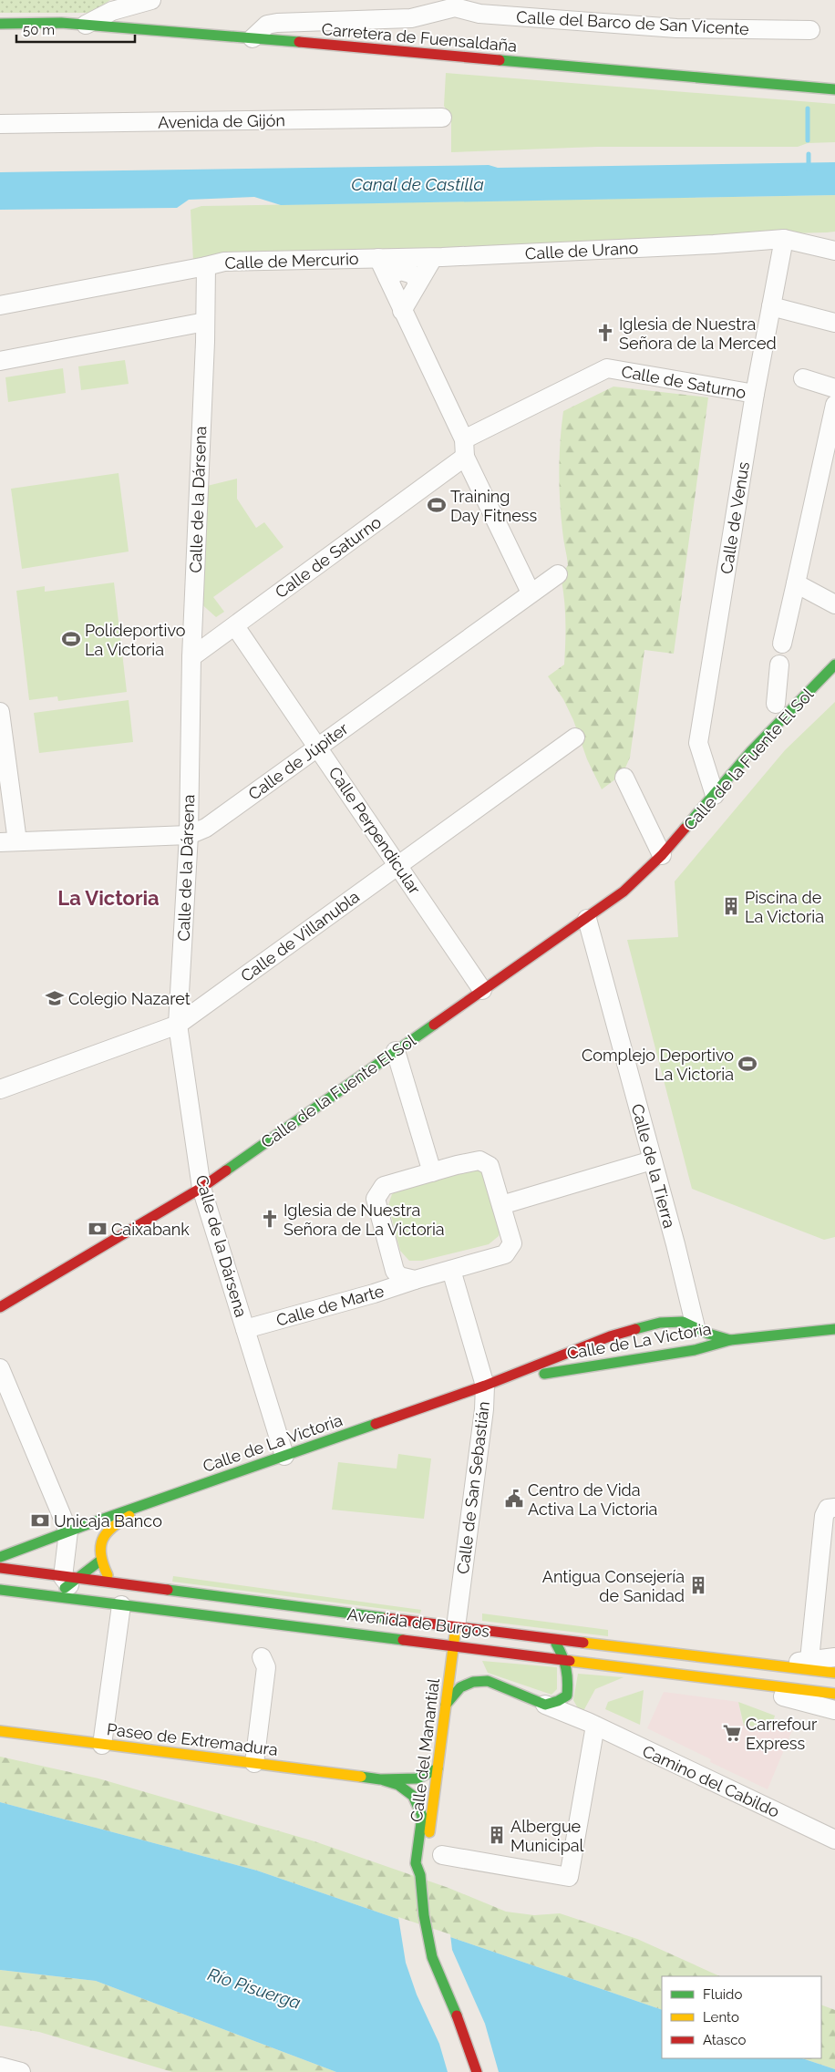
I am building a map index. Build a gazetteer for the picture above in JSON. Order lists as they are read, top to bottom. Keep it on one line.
{"streets":{"main road":["Carretera de Fuensaldaña","Calle de la Fuente El Sol","Calle de La Victoria","Avenida de Burgos","Paseo de Extremadura","Calle del Manantial","Camino del Cabildo"],"street":["Calle del Barco de San Vicente","Avenida de Gijón","Calle de Urano","Calle de Mercurio","Calle de Saturno","Calle de la Dársena","Calle de Venus","Calle de Júpiter","Calle Perpendicular","Calle de Villanubla","Calle de la Tierra","Calle de Marte","Calle de San Sebastián"]},"crossings":[["Calle del Barco de San Vicente","Carretera de Fuensaldaña"],["Calle de Urano","Calle de Mercurio"],["Calle de Urano","Calle de Venus"],["Calle de Mercurio","Calle de la Dársena"],["Calle de Saturno","Calle de la Dársena"],["Calle de Saturno","Calle de Venus"],["Calle de Saturno","Calle Perpendicular"],["Calle de la Dársena","Calle de la Fuente El Sol"],["Calle de la Dársena","Calle de Júpiter"],["Calle de la Dársena","Calle de Villanubla"],["Calle de la Dársena","Calle de Marte"],["Calle de la Dársena","Calle de La Victoria"],["Calle de Venus","Calle de la Fuente El Sol"],["Calle de la Fuente El Sol","Calle Perpendicular"],["Calle de la Fuente El Sol","Calle de la Tierra"],["Calle de Júpiter","Calle Perpendicular"],["Calle Perpendicular","Calle de Villanubla"],["Calle de la Tierra","Calle de La Victoria"],["Calle de Marte","Calle de San Sebastián"],["Calle de La Victoria","Calle de San Sebastián"],["Calle de San Sebastián","Avenida de Burgos"],["Calle de San Sebastián","Calle del Manantial"],["Avenida de Burgos","Calle del Manantial"],["Paseo de Extremadura","Calle del Manantial"]],"districts":["La Victoria"],"water":["Canal de Castilla","Río Pisuerga"],"places":{"church":["Iglesia de Nuestra Señora de la Merced","Iglesia de Nuestra Señora de La Victoria"],"sports":["Training Day Fitness","Polideportivo La Victoria","Complejo Deportivo La Victoria"],"building":["Piscina de La Victoria","Antigua Consejería de Sanidad","Albergue Municipal"],"school or university":["Colegio Nazaret"],"bank":["Caixabank","Unicaja Banco"],"public building":["Centro de Vida Activa La Victoria"],"supermarket":["Carrefour Express"]},"legend":["Fluido","Lento","Atasco"],"scale_bar":"50 m"}
